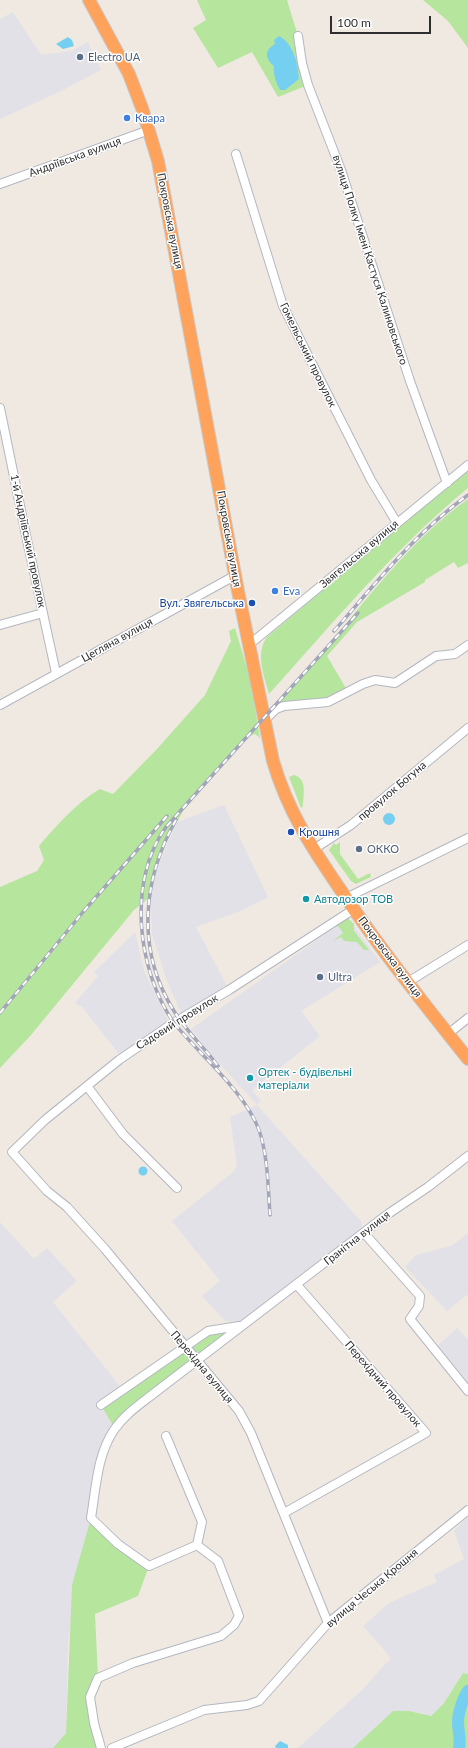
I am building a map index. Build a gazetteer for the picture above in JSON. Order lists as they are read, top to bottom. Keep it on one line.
{"streets":{"highway":["Покровська вулиця"],"street":["Андріївська вулиця","вулиця Полку Імені Кастуся Калиновського","Гомельський провулок","1-й Андріївський провулок","Звягельська вулиця","Цегляна вулиця","провулок Богуна","Садовий провулок","Гранітна вулиця","Перехідна вулиця","Перехідний провулок","вулиця Чеська Крошня"]},"crossings":[["Андріївська вулиця","Покровська вулиця"],["Покровська вулиця","Звягельська вулиця"],["Покровська вулиця","Цегляна вулиця"],["Покровська вулиця","провулок Богуна"],["Покровська вулиця","Садовий провулок"],["вулиця Полку Імені Кастуся Калиновського","Звягельська вулиця"],["Гомельський провулок","Звягельська вулиця"],["1-й Андріївський провулок","Цегляна вулиця"],["Садовий провулок","Перехідна вулиця"],["Гранітна вулиця","Перехідна вулиця"],["Гранітна вулиця","Перехідний провулок"],["Перехідна вулиця","Перехідний провулок"],["Перехідна вулиця","вулиця Чеська Крошня"]],"places":["Electro UA","Квара","Eva","Вул. Звягельська","Крошня","ОККО","Автодозор ТОВ","Ultra","Ортек - будівельні матеріали"],"scale_bar":"100 m"}
